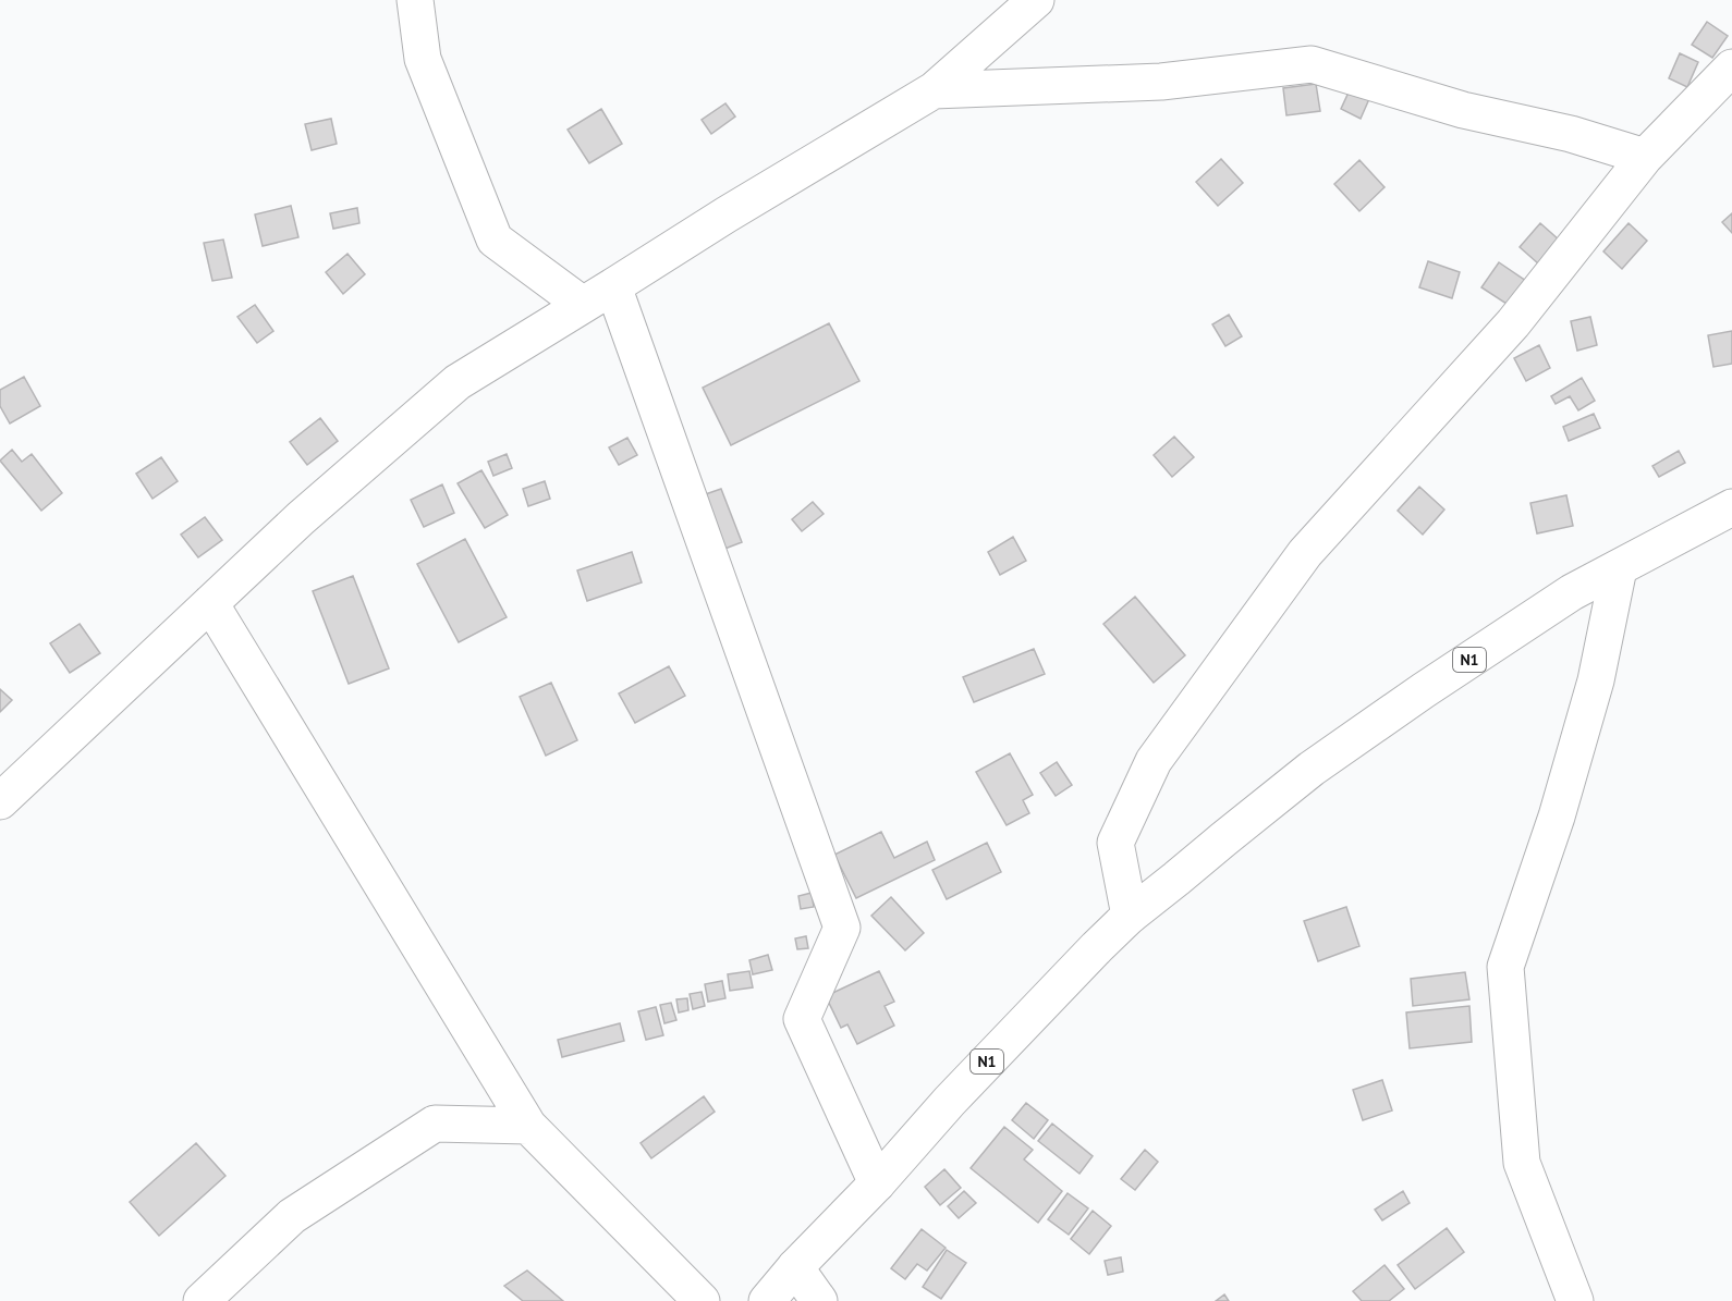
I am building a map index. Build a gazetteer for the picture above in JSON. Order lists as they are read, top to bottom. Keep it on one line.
{"streets":{"street":["N1"]}}
